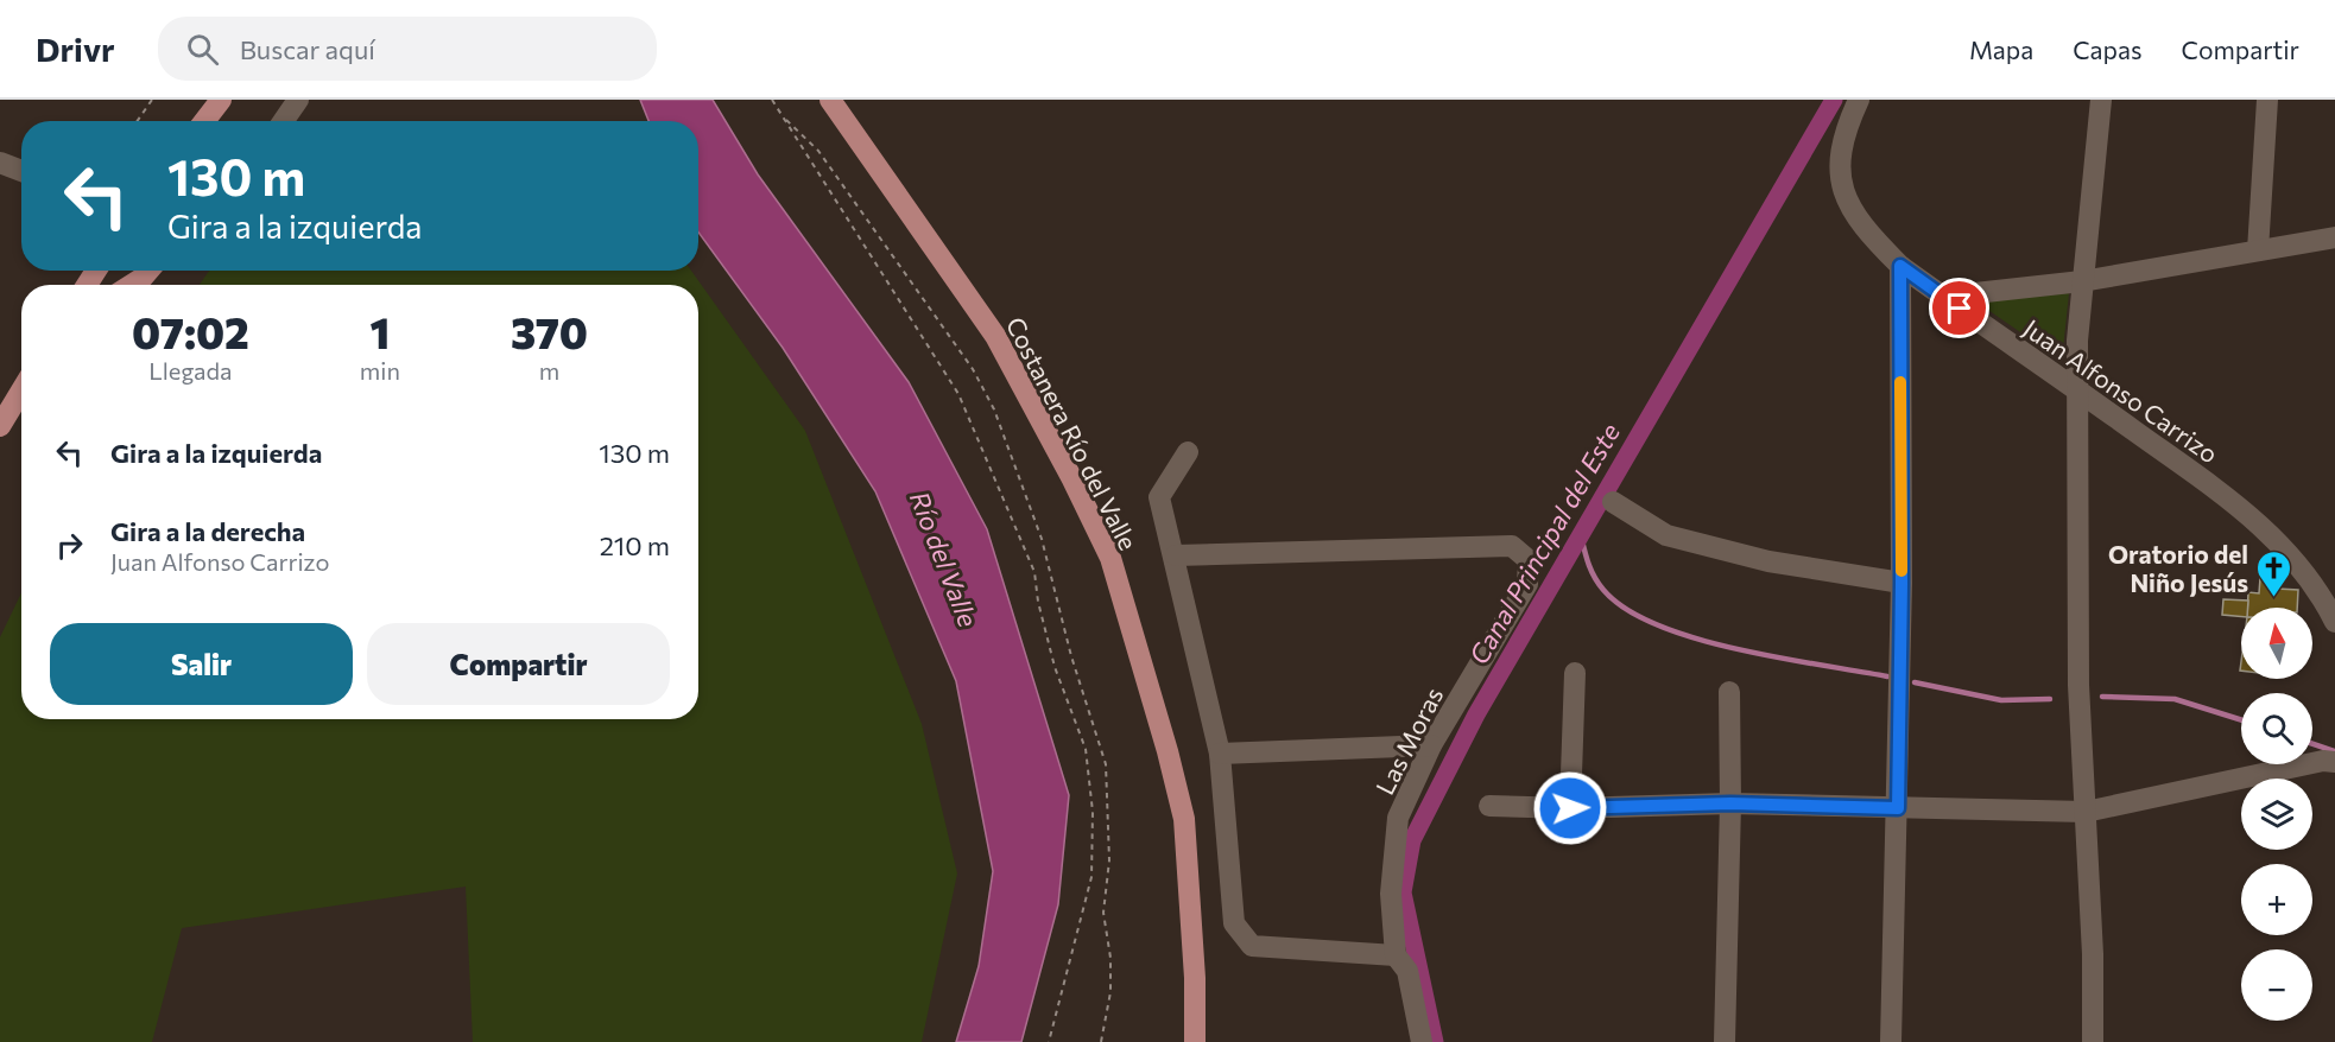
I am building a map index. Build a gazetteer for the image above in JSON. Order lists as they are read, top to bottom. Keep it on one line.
{"streets":{"main road":["Costanera Río del Valle"],"street":["Juan Alfonso Carrizo","Las Moras"]},"water":["Canal Principal del Este","Río del Valle"],"places":{"church":["Oratorio del Niño Jesús"]},"north":"top","page":{"header":"Drivr","search":"Buscar aquí","nav":["Mapa","Capas","Compartir"],"turn":["130 m","Gira a la izquierda"],"eta":["07:02","Llegada","1","min","370","m"],"list":[{"name":"Gira a la izquierda","value":"130 m"},{"name":"Gira a la derecha","note":"Juan Alfonso Carrizo","value":"210 m"}],"map_buttons":["+","−"],"buttons":["Salir","Compartir"]}}
